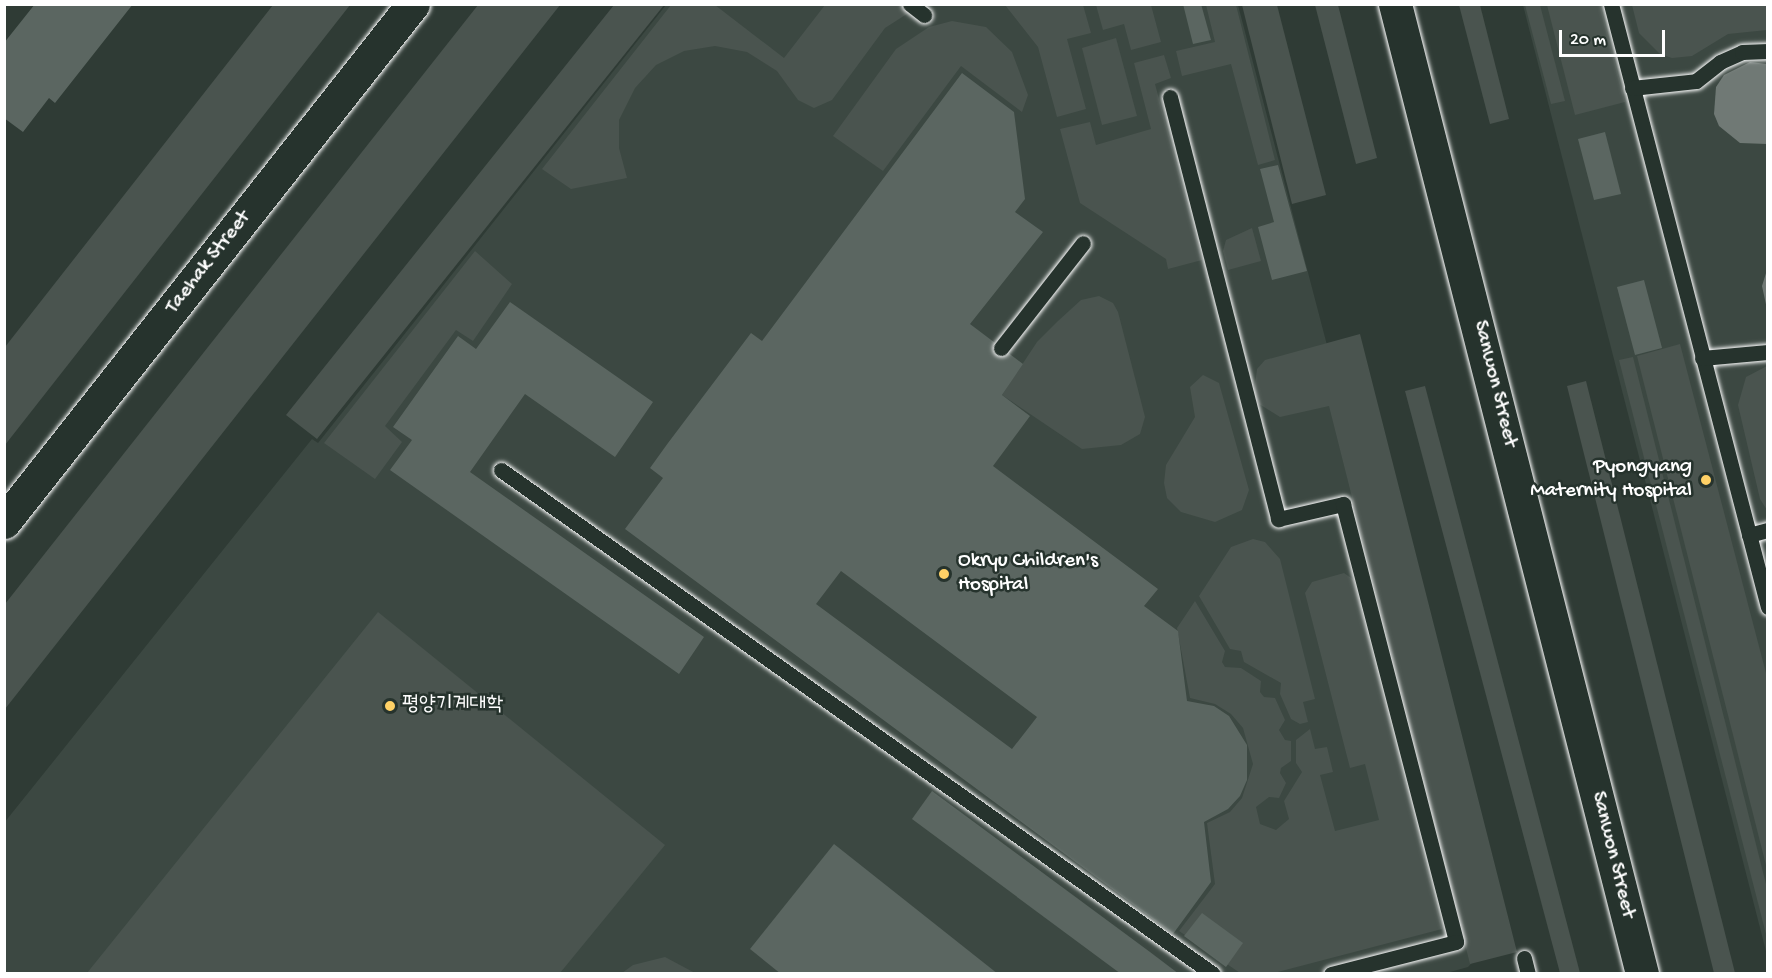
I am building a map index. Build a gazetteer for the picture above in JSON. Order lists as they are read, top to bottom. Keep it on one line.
{"streets":{"main road":["Taehak Street","Sanwon Street"]},"places":["Pyongyang Maternity Hospital","Okryu Children's Hospital","평양기계대학"],"scale_bar":"20 m"}
